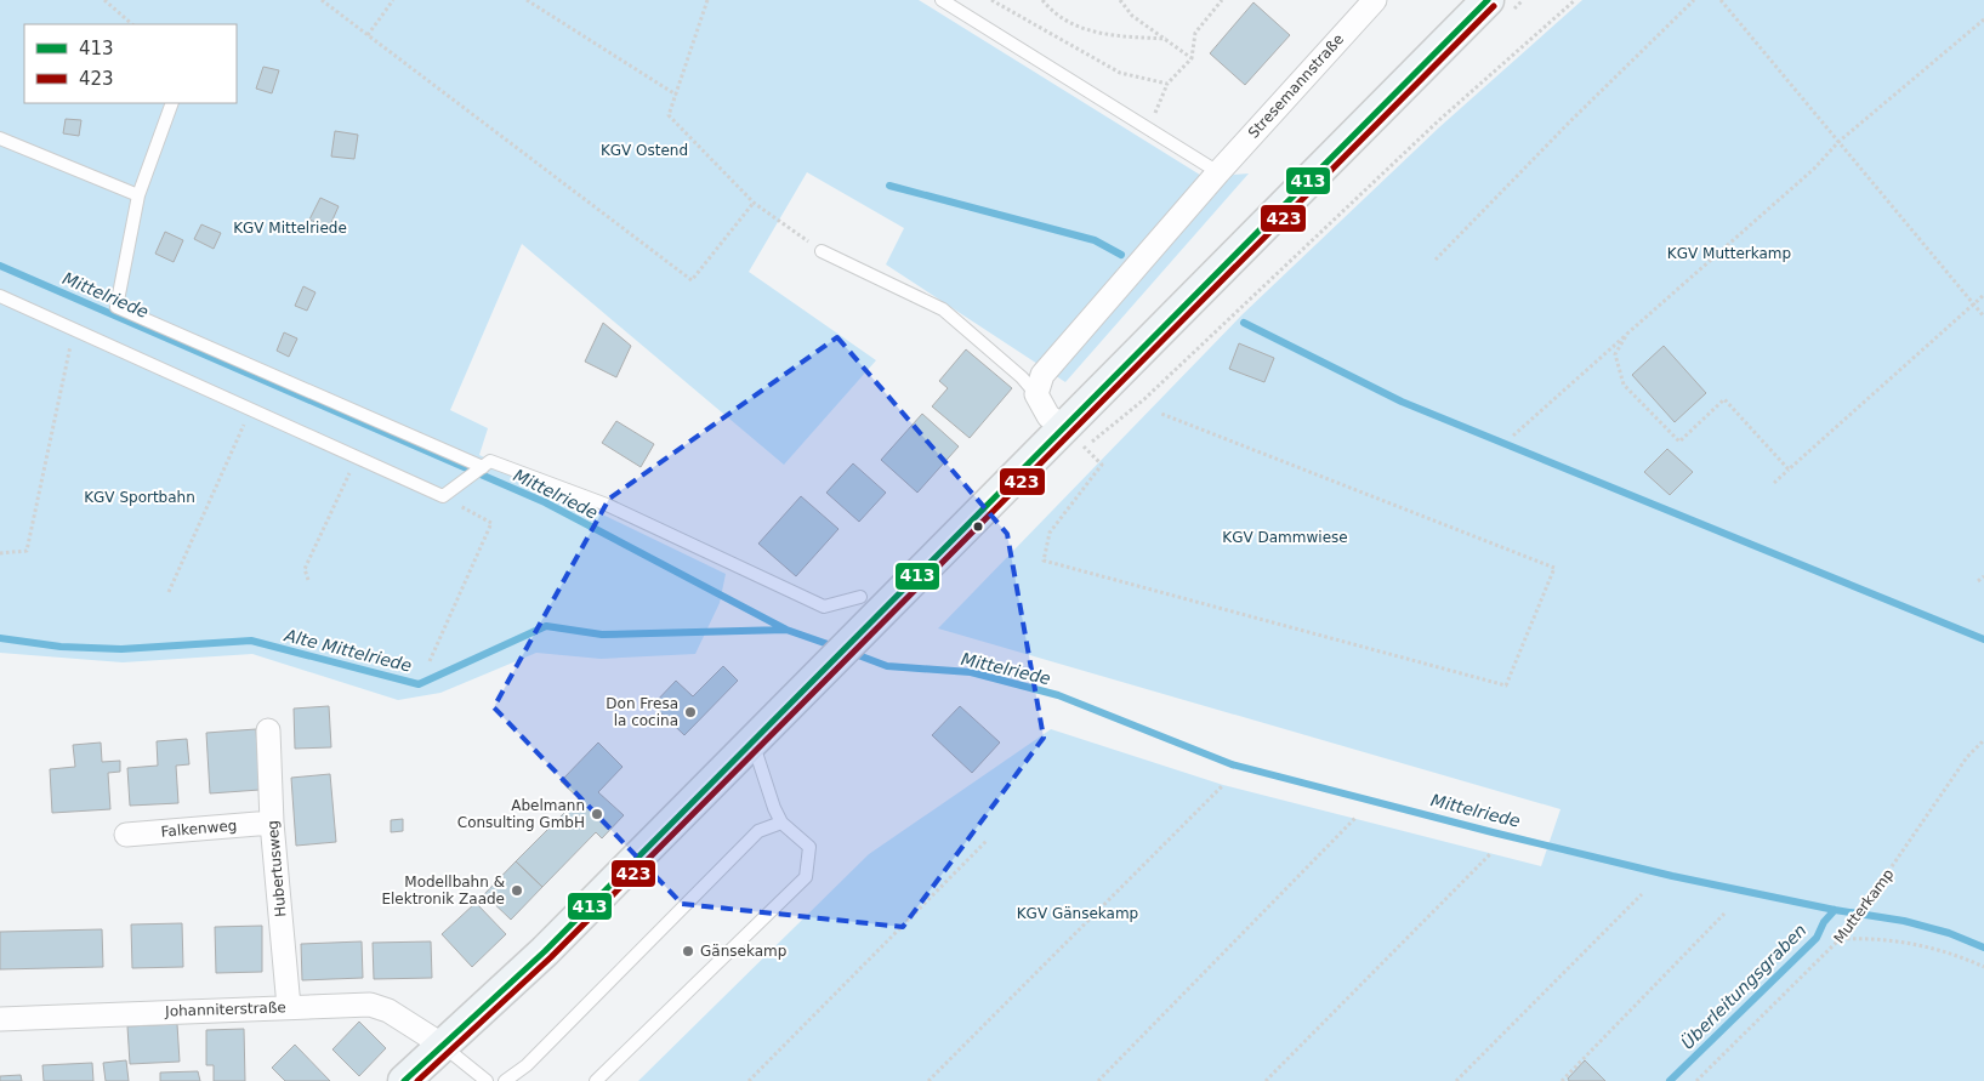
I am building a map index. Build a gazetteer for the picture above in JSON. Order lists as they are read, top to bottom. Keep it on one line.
{"streets":{"street":["Stresemannstraße","Falkenweg","Hubertusweg","Johanniterstraße"],"path":["Mutterkamp"]},"crossings":[["Falkenweg","Hubertusweg"],["Hubertusweg","Johanniterstraße"]],"water":["Mittelriede","Alte Mittelriede","Überleitungsgraben"],"parks":["KGV Ostend","KGV Mittelriede","KGV Mutterkamp","KGV Sportbahn","KGV Dammwiese","KGV Gänsekamp"],"places":["Don Fresa la cocina","Abelmann Consulting GmbH","Modellbahn & Elektronik Zaade","Gänsekamp"],"lines":["transit line 413","transit line 423"],"legend":["413","423"]}
